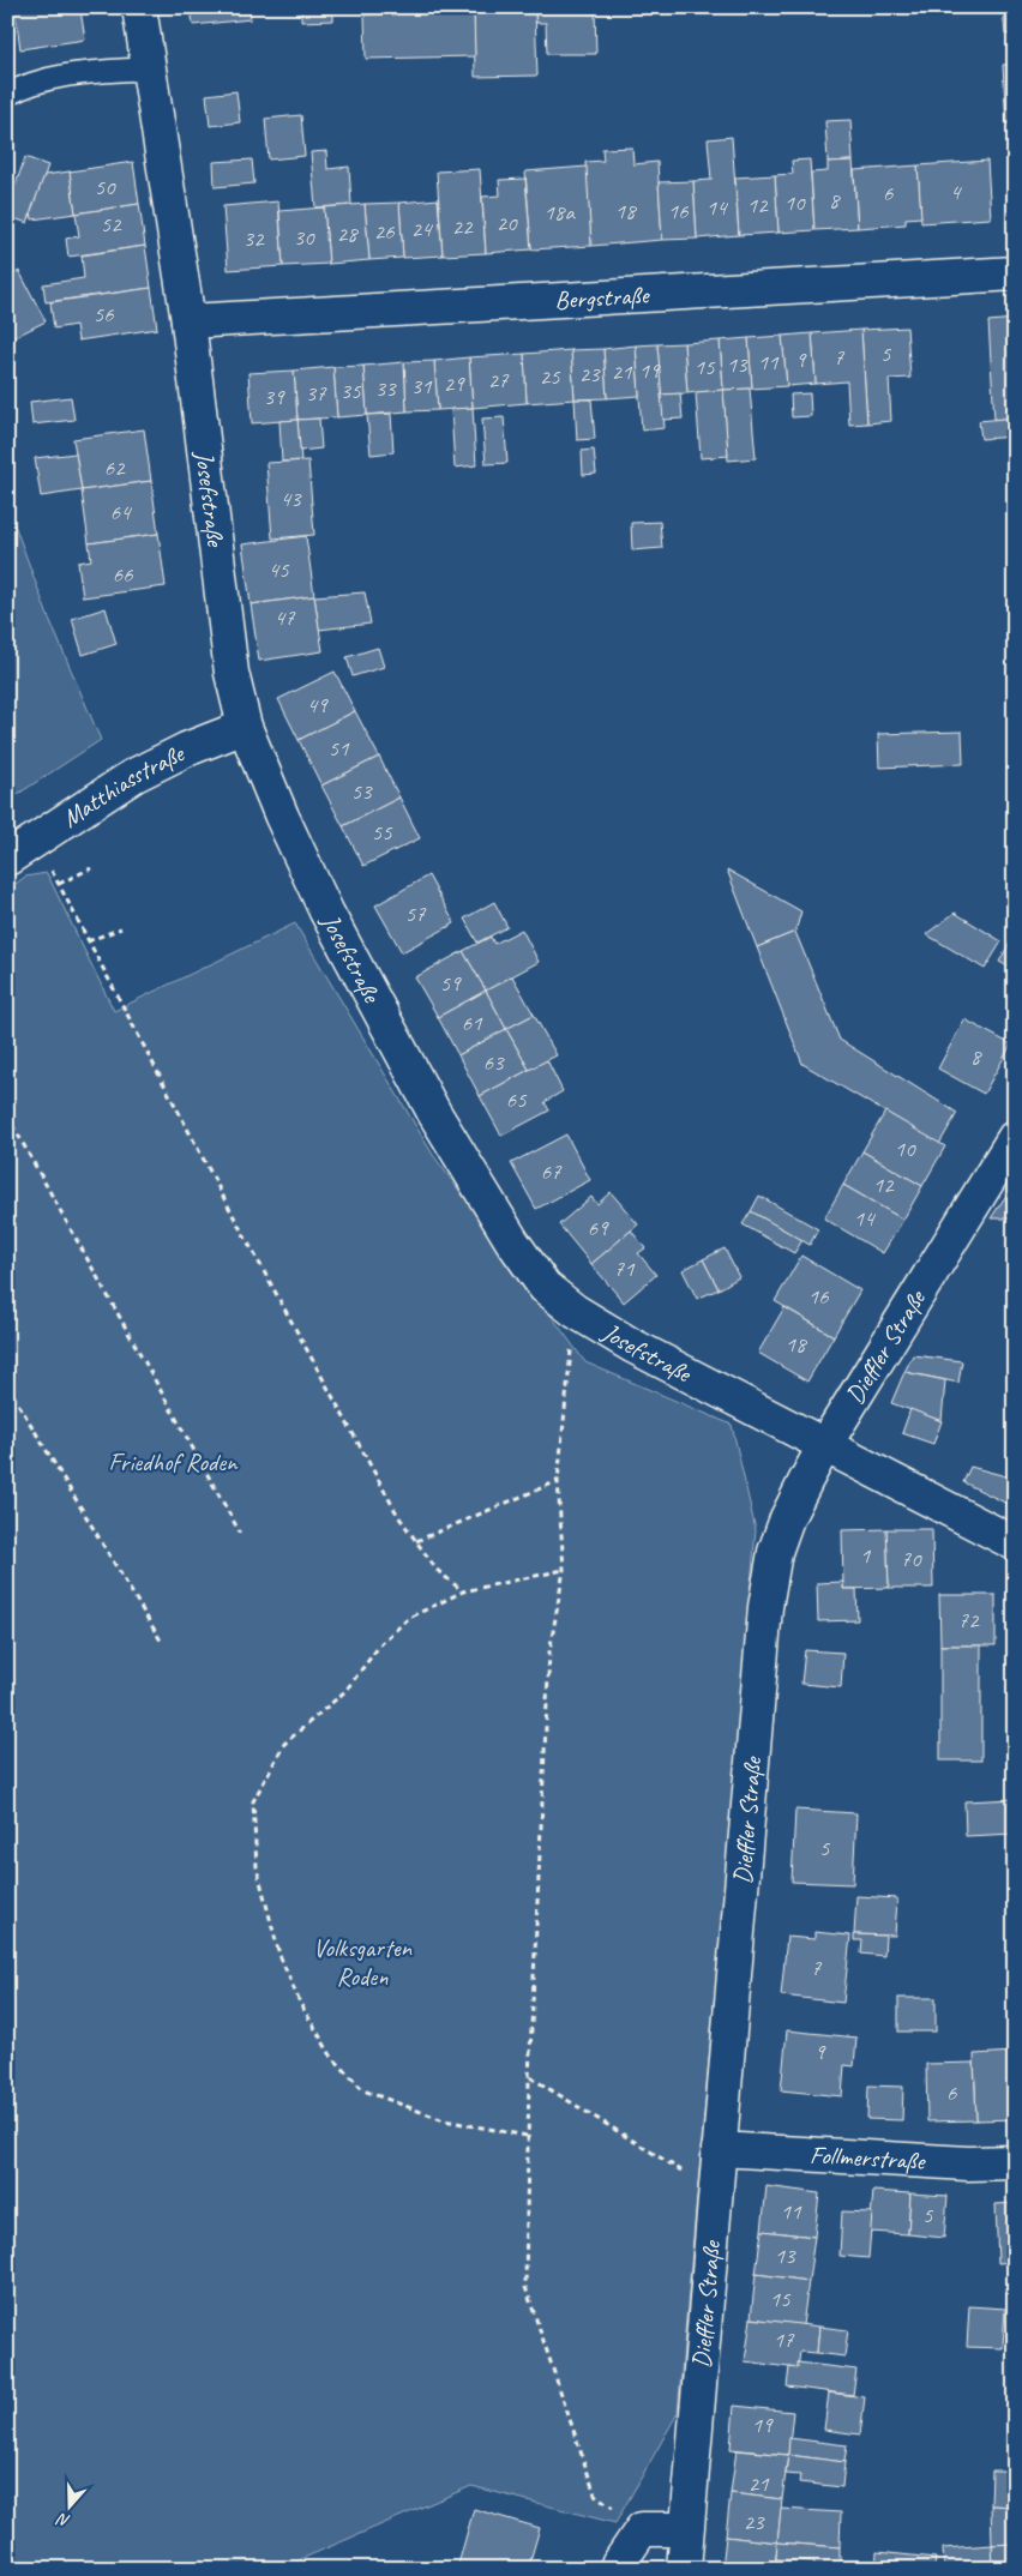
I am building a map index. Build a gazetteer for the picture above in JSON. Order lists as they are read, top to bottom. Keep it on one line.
{"streets":{"street":["Bergstraße","Josefstraße","Matthiasstraße","Dieffler Straße","Follmerstraße"]},"crossings":[["Bergstraße","Josefstraße"],["Josefstraße","Matthiasstraße"],["Josefstraße","Dieffler Straße"],["Dieffler Straße","Follmerstraße"]],"parks":["Friedhof Roden","Volksgarten Roden"],"house_numbers":["50","4","6","8","10","12","14","18","16","18a","20","52","22","24","26","28","30","32","56","5","7","9","11","13","15","19","21","23","25","27","29","31","33","35","37","39","62","43","64","45","66","47","49","51","53","55","57","59","61","8","63","65","10","67","12","14","69","71","16","18","1","70","72","5","7","9","6","11","5","13","15","17","19","21","23"],"north":"bottom"}
